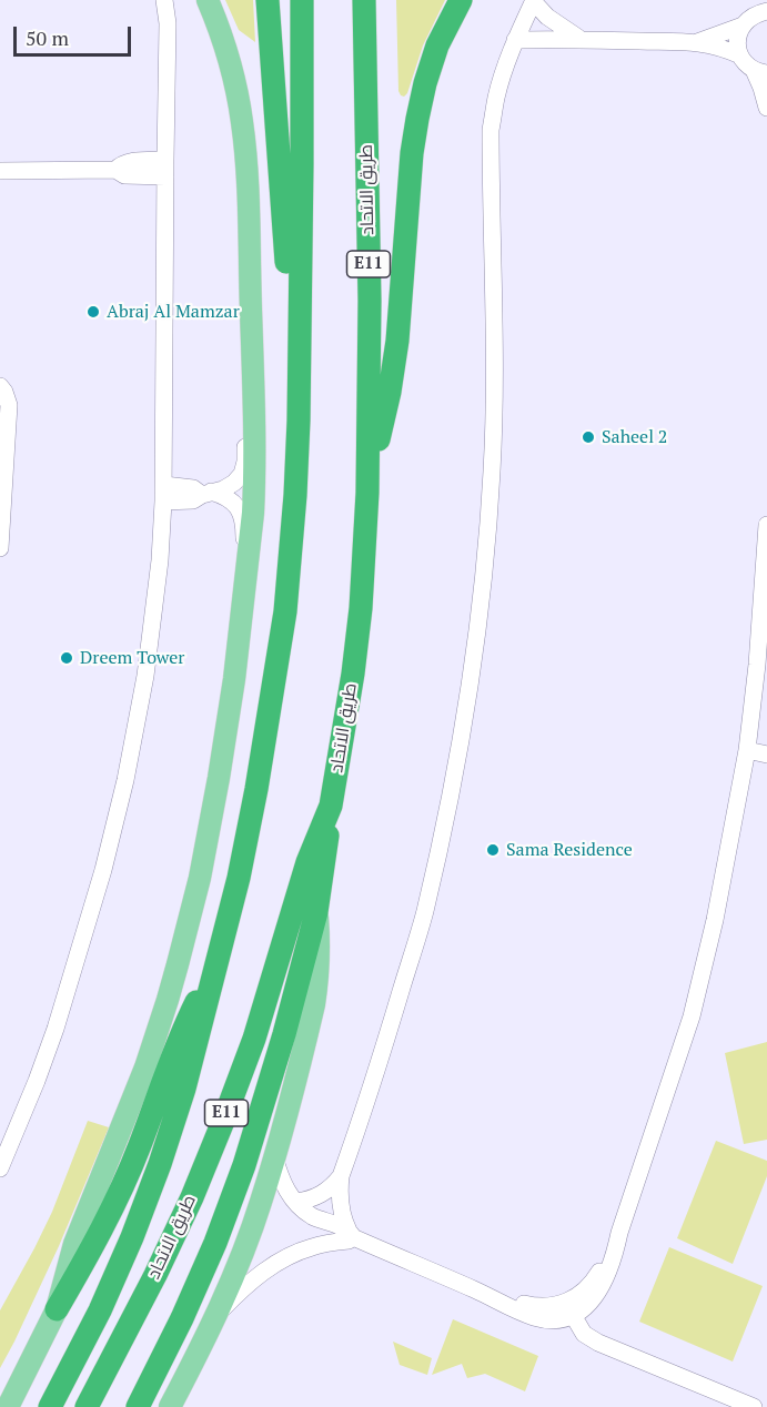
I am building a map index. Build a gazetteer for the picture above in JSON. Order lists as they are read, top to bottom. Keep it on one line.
{"streets":{"highway":["طريق الاتحاد","E11"]},"places":["Abraj Al Mamzar","Saheel 2","Dreem Tower","Sama Residence"],"scale_bar":"50 m"}
